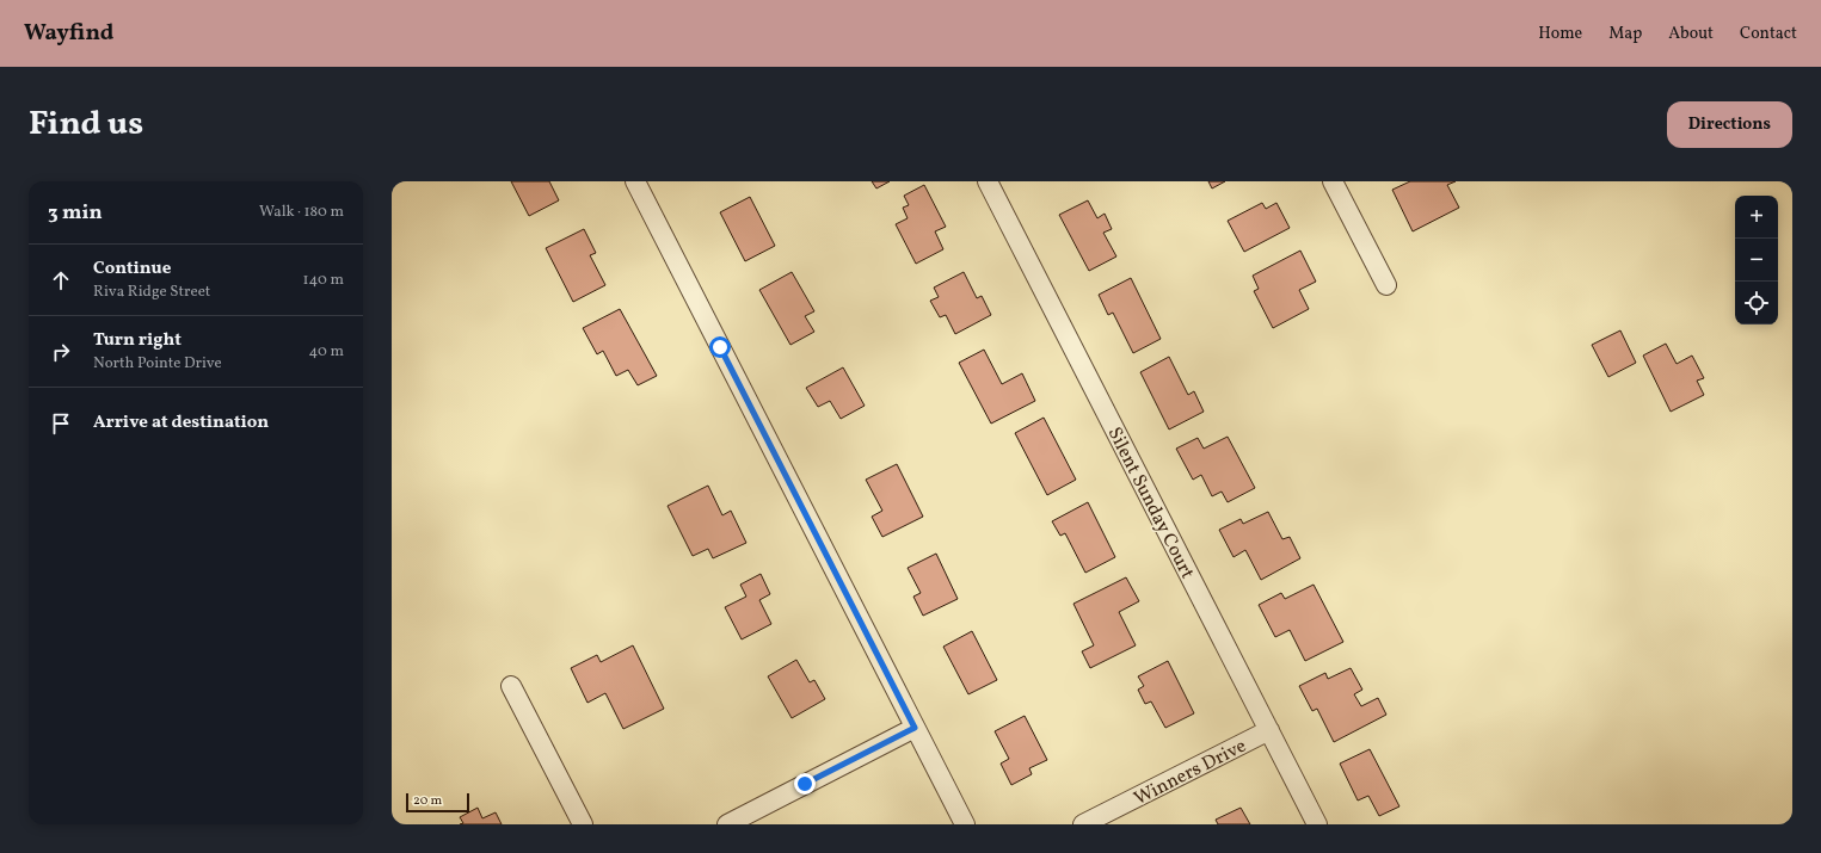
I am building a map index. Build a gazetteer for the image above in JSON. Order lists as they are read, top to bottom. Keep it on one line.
{"streets":{"street":["Silent Sunday Court","Winners Drive"]},"crossings":[["Silent Sunday Court","Winners Drive"]],"scale_bar":"20 m","page":{"header":"Wayfind","nav":["Home","Map","About","Contact"],"title":"Find us","buttons":"Directions","heading":["3 min","Walk · 180 m"],"map_buttons":["+","−"],"list":[["Continue","Riva Ridge Street","140 m"],["Turn right","North Pointe Drive","40 m"],"Arrive at destination"],"scale":"20 m"}}
